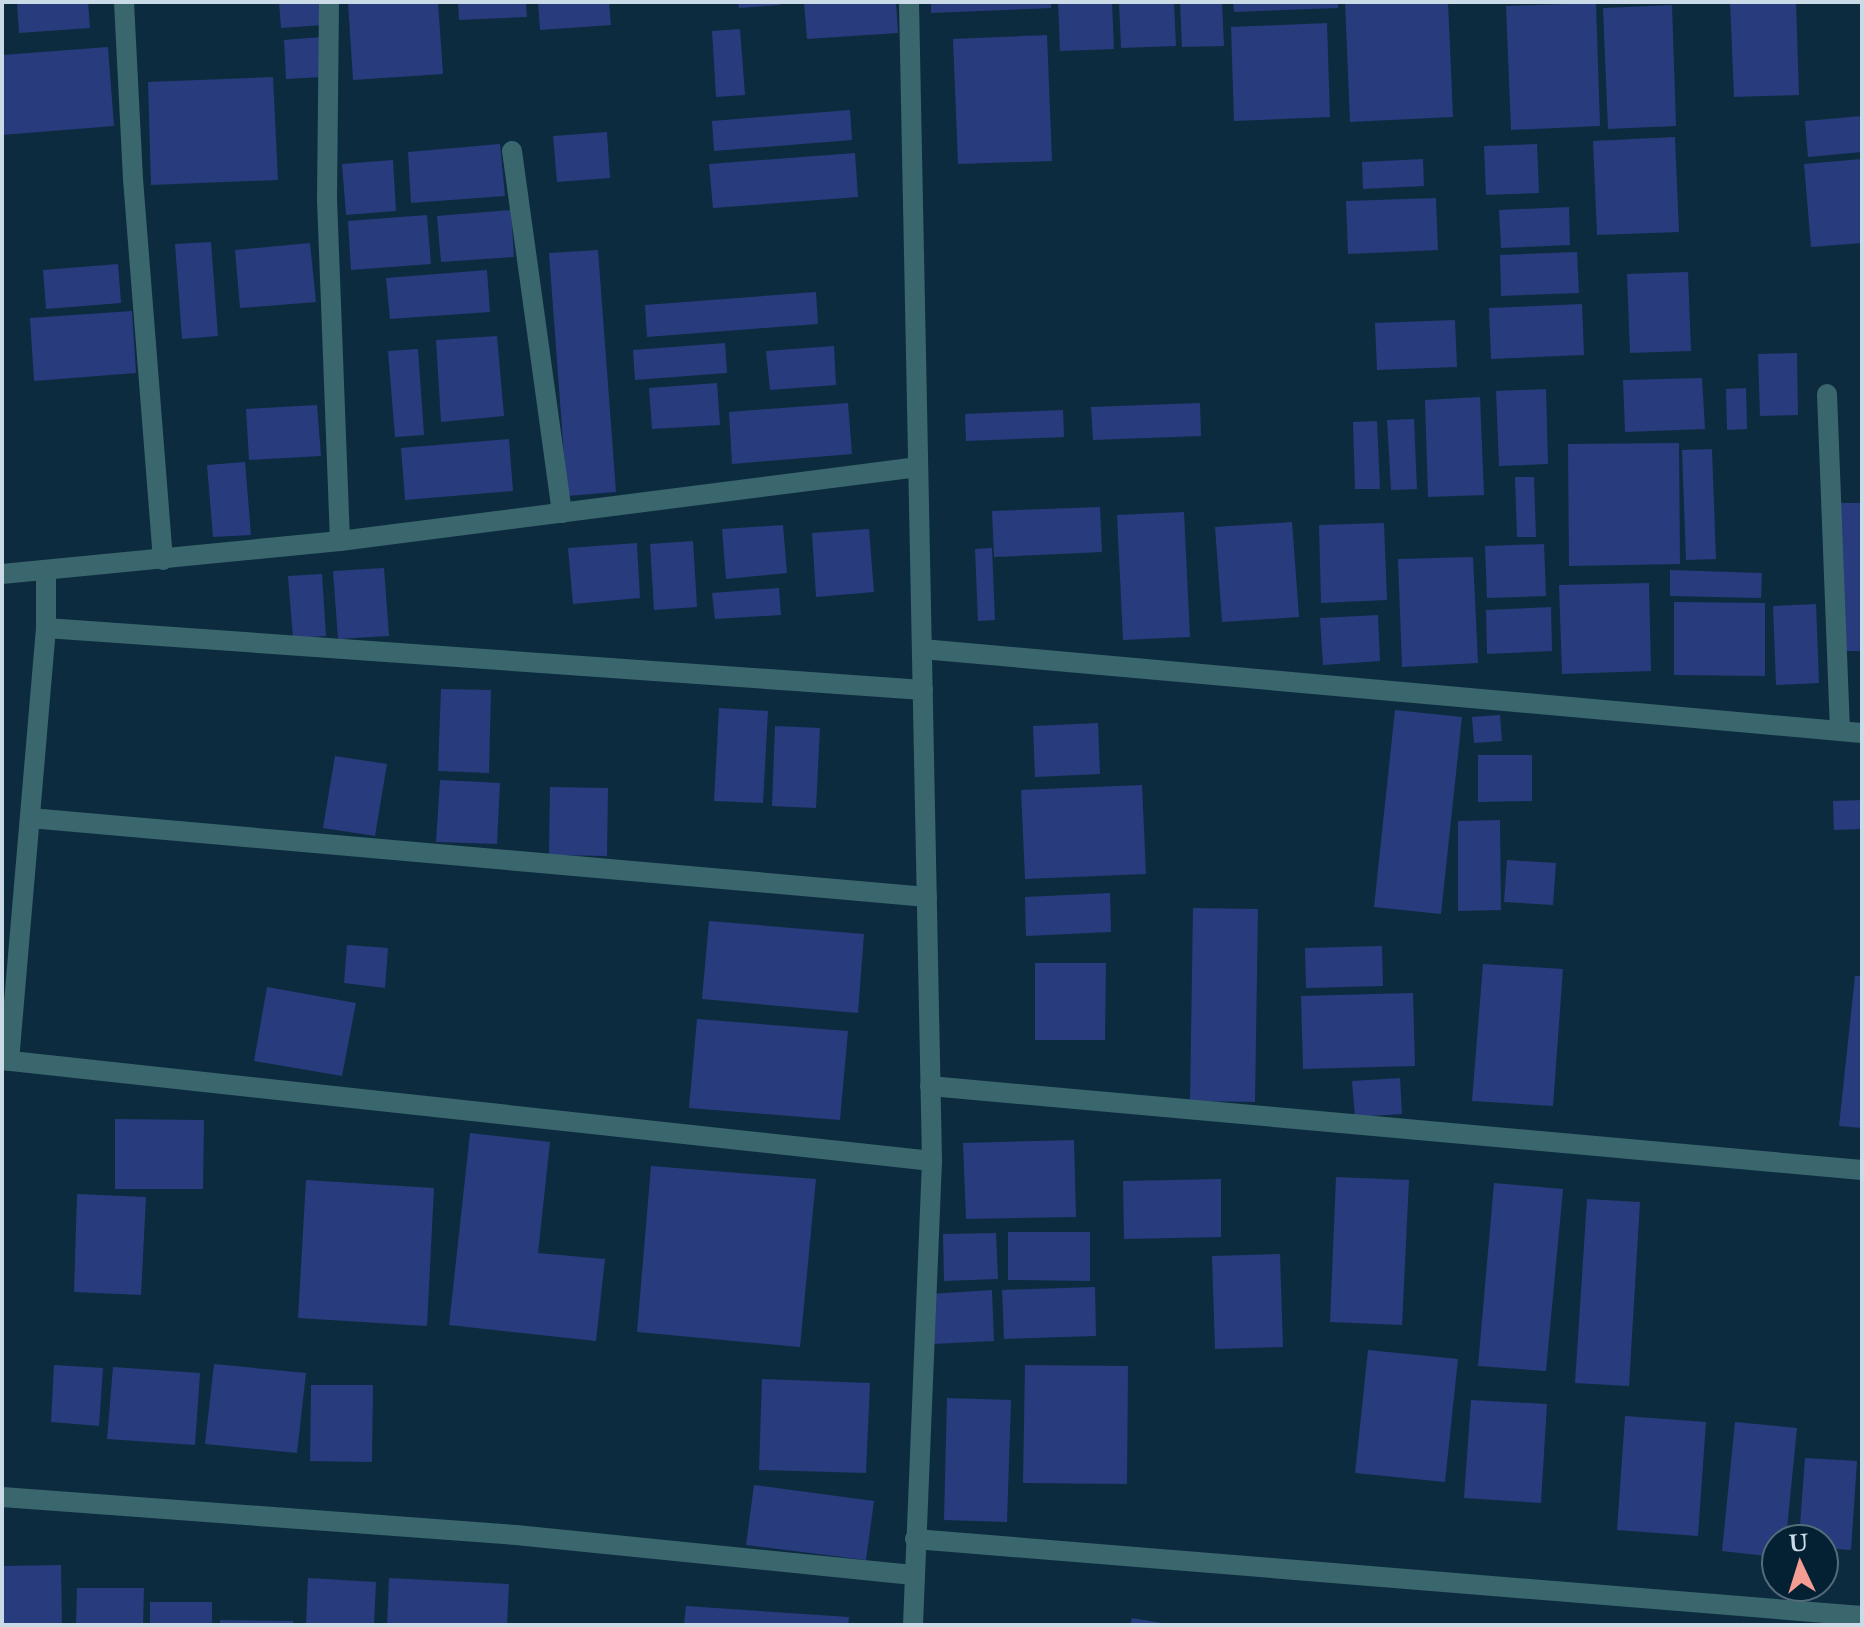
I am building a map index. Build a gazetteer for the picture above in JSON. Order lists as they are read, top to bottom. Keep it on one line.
{"north":"top"}
